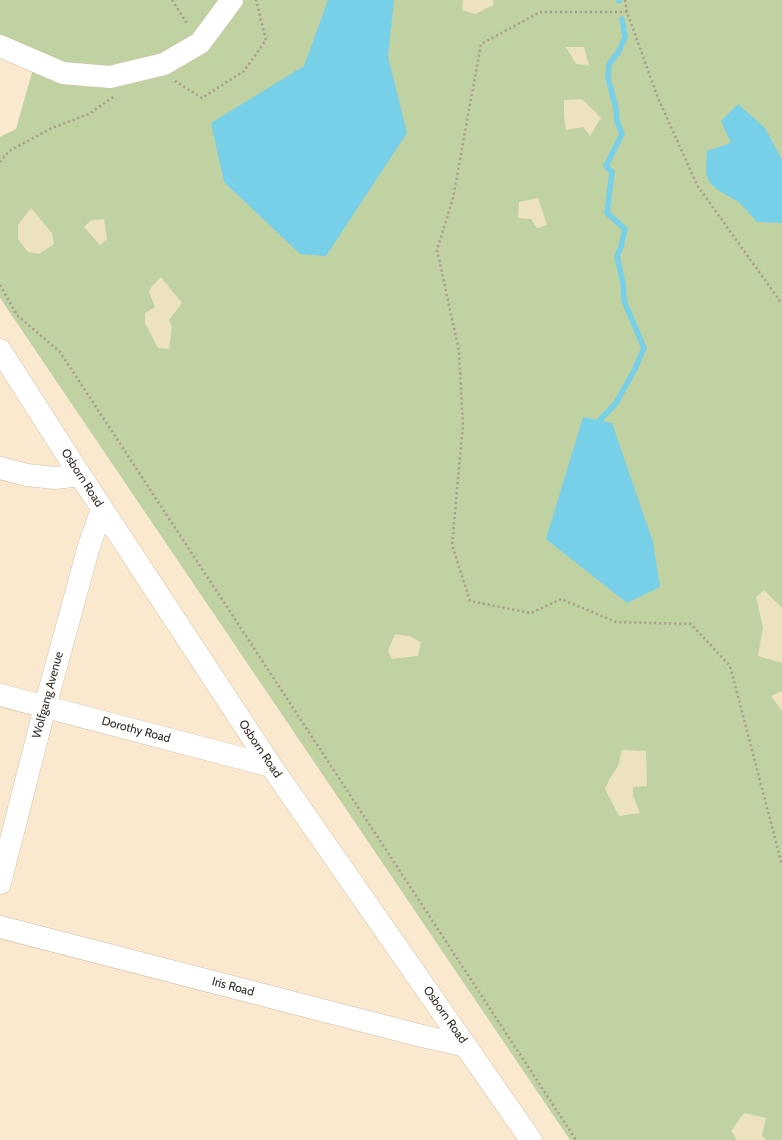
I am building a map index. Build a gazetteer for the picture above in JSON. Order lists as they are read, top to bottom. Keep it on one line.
{"streets":{"street":["Osborn Road","Wolfgang Avenue","Dorothy Road","Iris Road"]},"crossings":[["Osborn Road","Wolfgang Avenue"],["Osborn Road","Dorothy Road"],["Osborn Road","Iris Road"],["Wolfgang Avenue","Dorothy Road"]]}
